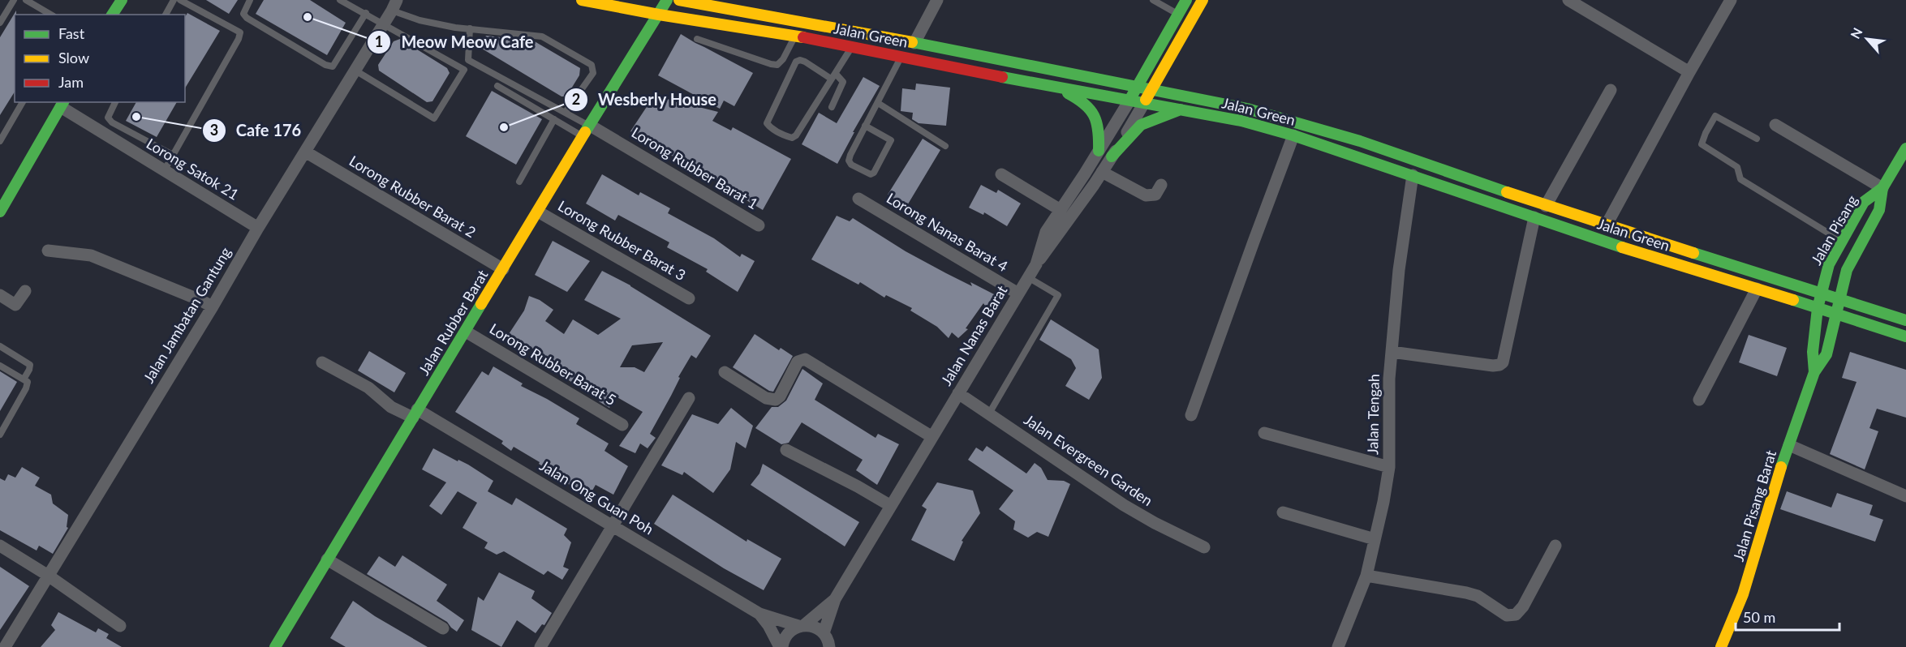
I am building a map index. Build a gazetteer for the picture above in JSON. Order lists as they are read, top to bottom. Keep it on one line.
{"streets":{"main road":["Jalan Green","Jalan Pisang","Jalan Rubber Barat","Jalan Nanas Barat","Jalan Pisang Barat"],"street":["Lorong Rubber Barat 1","Lorong Satok 21","Lorong Rubber Barat 2","Lorong Nanas Barat 4","Lorong Rubber Barat 3","Jalan Jambatan Gantung","Lorong Rubber Barat 5","Jalan Tengah","Jalan Evergreen Garden","Jalan Ong Guan Poh"]},"crossings":[["Jalan Green","Jalan Pisang"],["Jalan Green","Jalan Rubber Barat"],["Jalan Green","Jalan Nanas Barat"],["Jalan Green","Jalan Tengah"],["Lorong Rubber Barat 1","Jalan Rubber Barat"],["Lorong Satok 21","Jalan Jambatan Gantung"],["Lorong Rubber Barat 2","Jalan Jambatan Gantung"],["Lorong Rubber Barat 2","Jalan Rubber Barat"],["Jalan Pisang","Jalan Pisang Barat"],["Lorong Nanas Barat 4","Jalan Nanas Barat"],["Lorong Rubber Barat 3","Jalan Rubber Barat"],["Jalan Rubber Barat","Lorong Rubber Barat 5"],["Jalan Rubber Barat","Jalan Ong Guan Poh"],["Jalan Nanas Barat","Jalan Evergreen Garden"],["Jalan Nanas Barat","Jalan Ong Guan Poh"]],"places":["Meow Meow Cafe","Cafe 176","Wesberly House"],"legend":["Fast","Slow","Jam"],"scale_bar":"50 m","north":"top left"}
